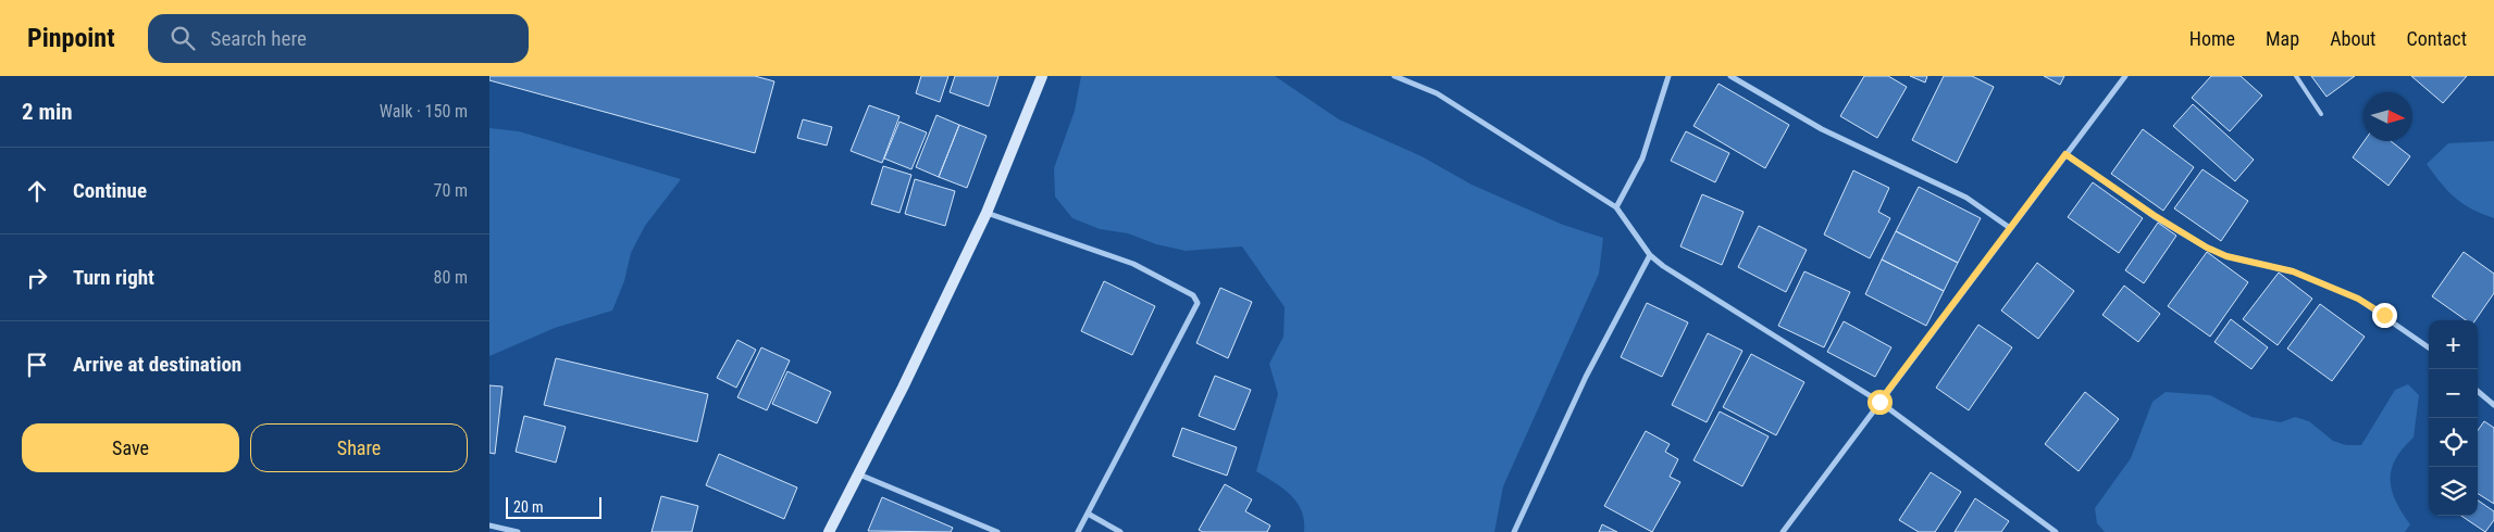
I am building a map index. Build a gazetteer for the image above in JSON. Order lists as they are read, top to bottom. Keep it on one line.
{"scale_bar":"20 m","north":"right","page":{"header":"Pinpoint","search":"Search here","nav":["Home","Map","About","Contact"],"heading":["2 min","Walk · 150 m"],"list":[["Continue","70 m"],["Turn right","80 m"],"Arrive at destination"],"map_buttons":["+","−"],"buttons":["Save","Share"],"scale":"20 m"}}
